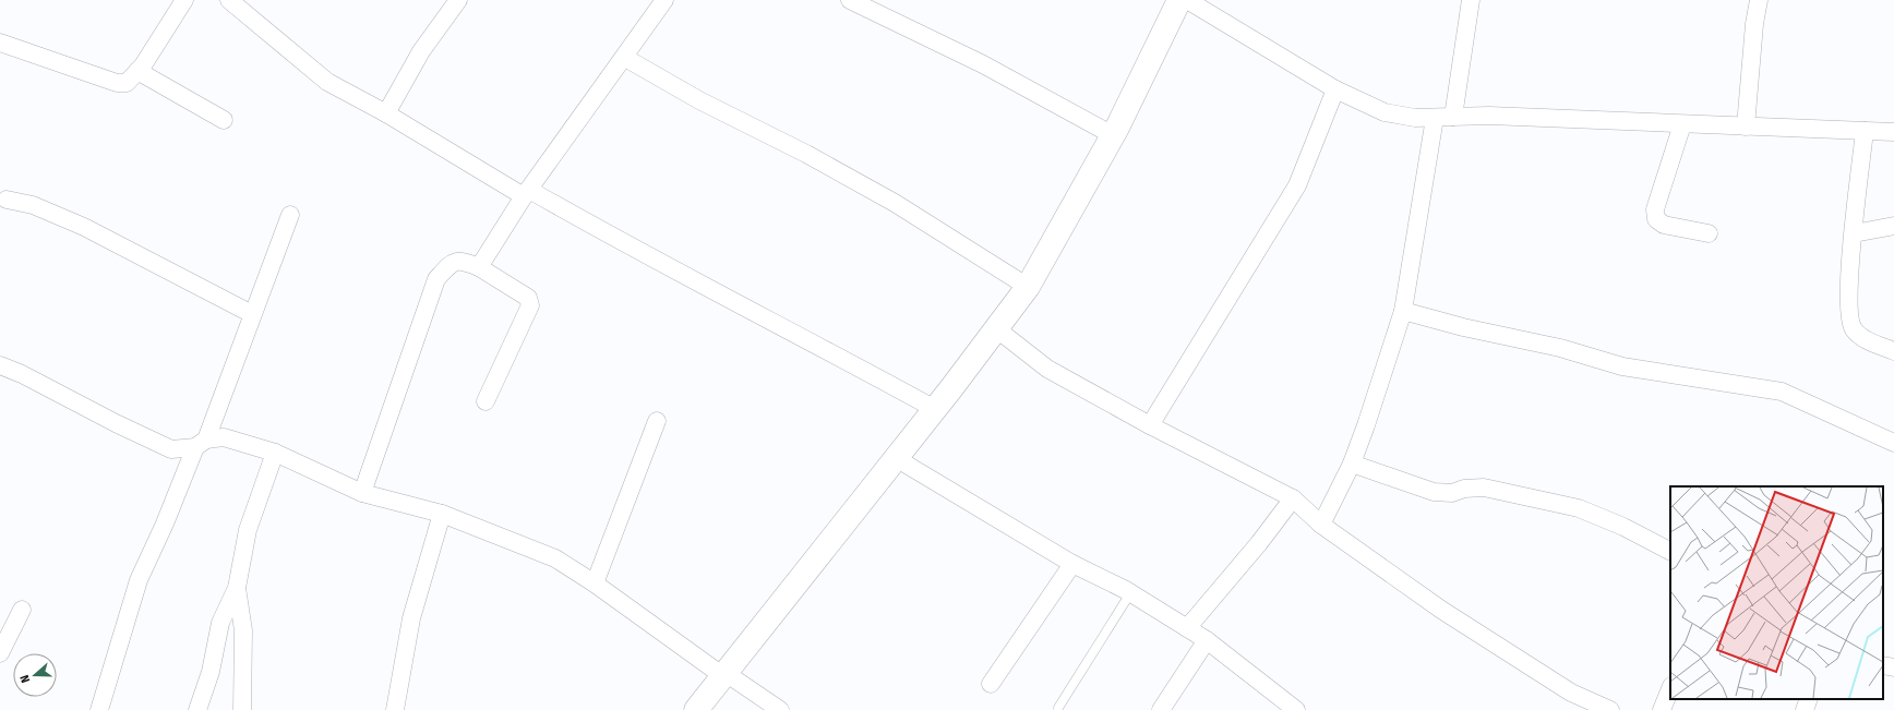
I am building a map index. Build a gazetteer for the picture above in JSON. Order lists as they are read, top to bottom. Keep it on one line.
{"north":"left"}
